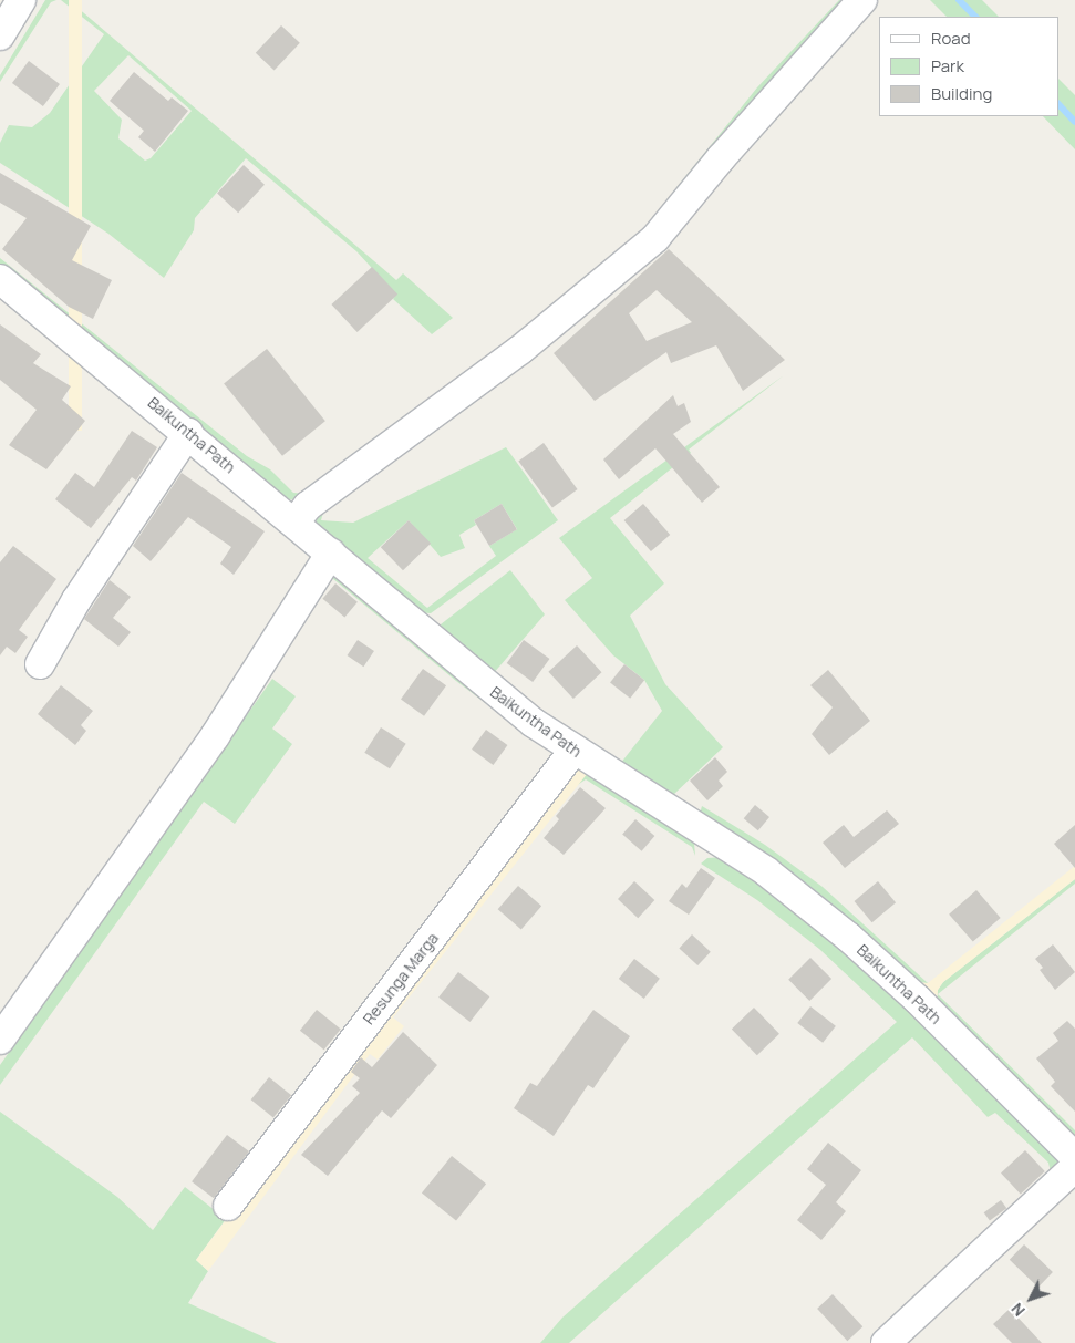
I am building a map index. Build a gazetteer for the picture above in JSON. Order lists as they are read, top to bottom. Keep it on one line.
{"streets":{"street":["Baikuntha Path","Resunga Marga"]},"crossings":[["Baikuntha Path","Resunga Marga"]],"legend":["Road","Park","Building"],"north":"bottom left"}
